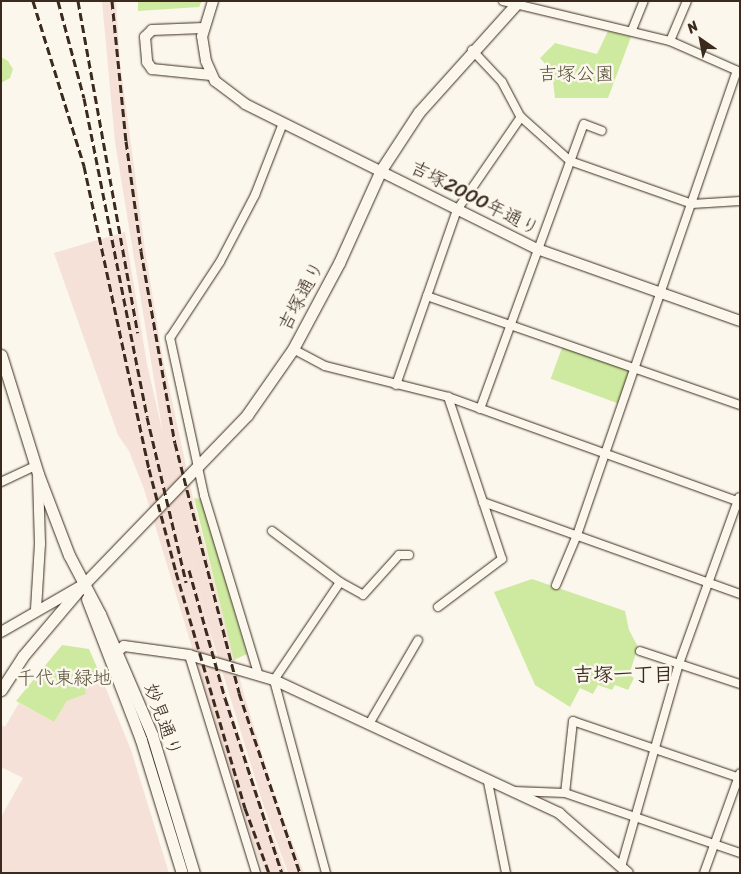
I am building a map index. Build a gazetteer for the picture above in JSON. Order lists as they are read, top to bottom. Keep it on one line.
{"streets":{"main road":["吉塚通り","妙見通り"],"street":["吉塚2000年通り"]},"crossings":[["吉塚2000年通り","吉塚通り"],["吉塚通り","妙見通り"]],"districts":["吉塚一丁目"],"parks":["吉塚公園","千代東緑地"],"north":"top left"}
